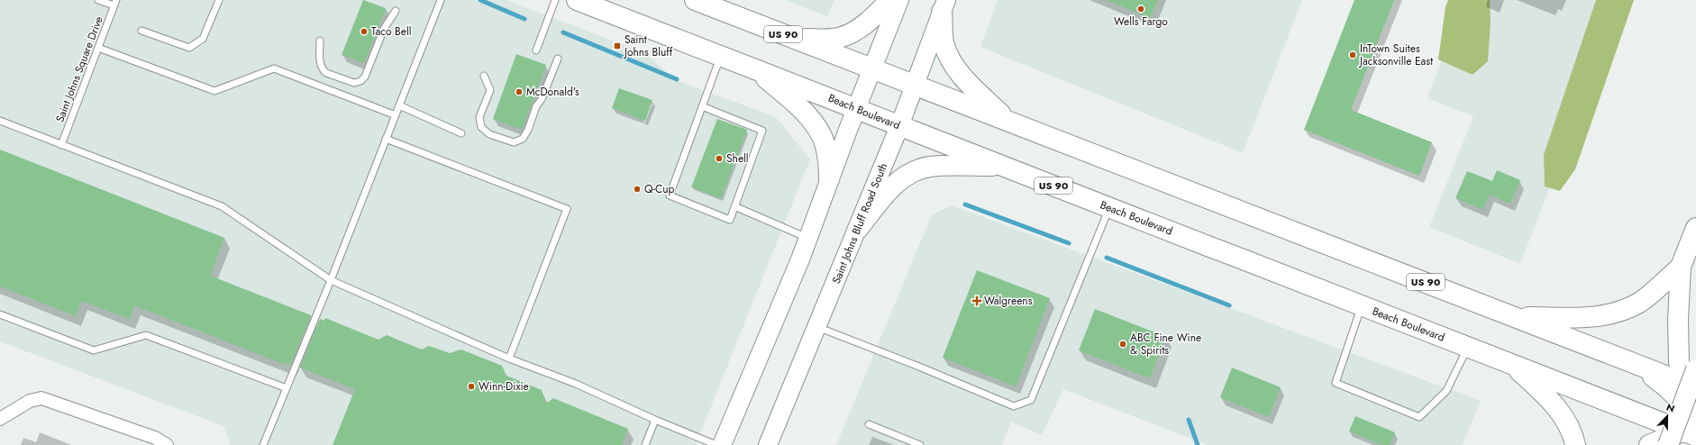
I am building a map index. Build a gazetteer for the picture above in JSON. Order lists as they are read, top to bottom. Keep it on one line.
{"streets":{"main road":["US 90","Beach Boulevard","Saint Johns Bluff Road South"],"lane":["Saint Johns Square Drive"]},"crossings":[["US 90","Beach Boulevard"],["US 90","Saint Johns Bluff Road South"],["Beach Boulevard","Saint Johns Bluff Road South"]],"places":{"other":["Wells Fargo","Taco Bell","InTown Suites Jacksonville East","McDonald's","Shell","Q-Cup","ABC Fine Wine & Spirits","Winn-Dixie"],"transit":["Saint Johns Bluff"],"health":["Walgreens"]},"north":"top"}
